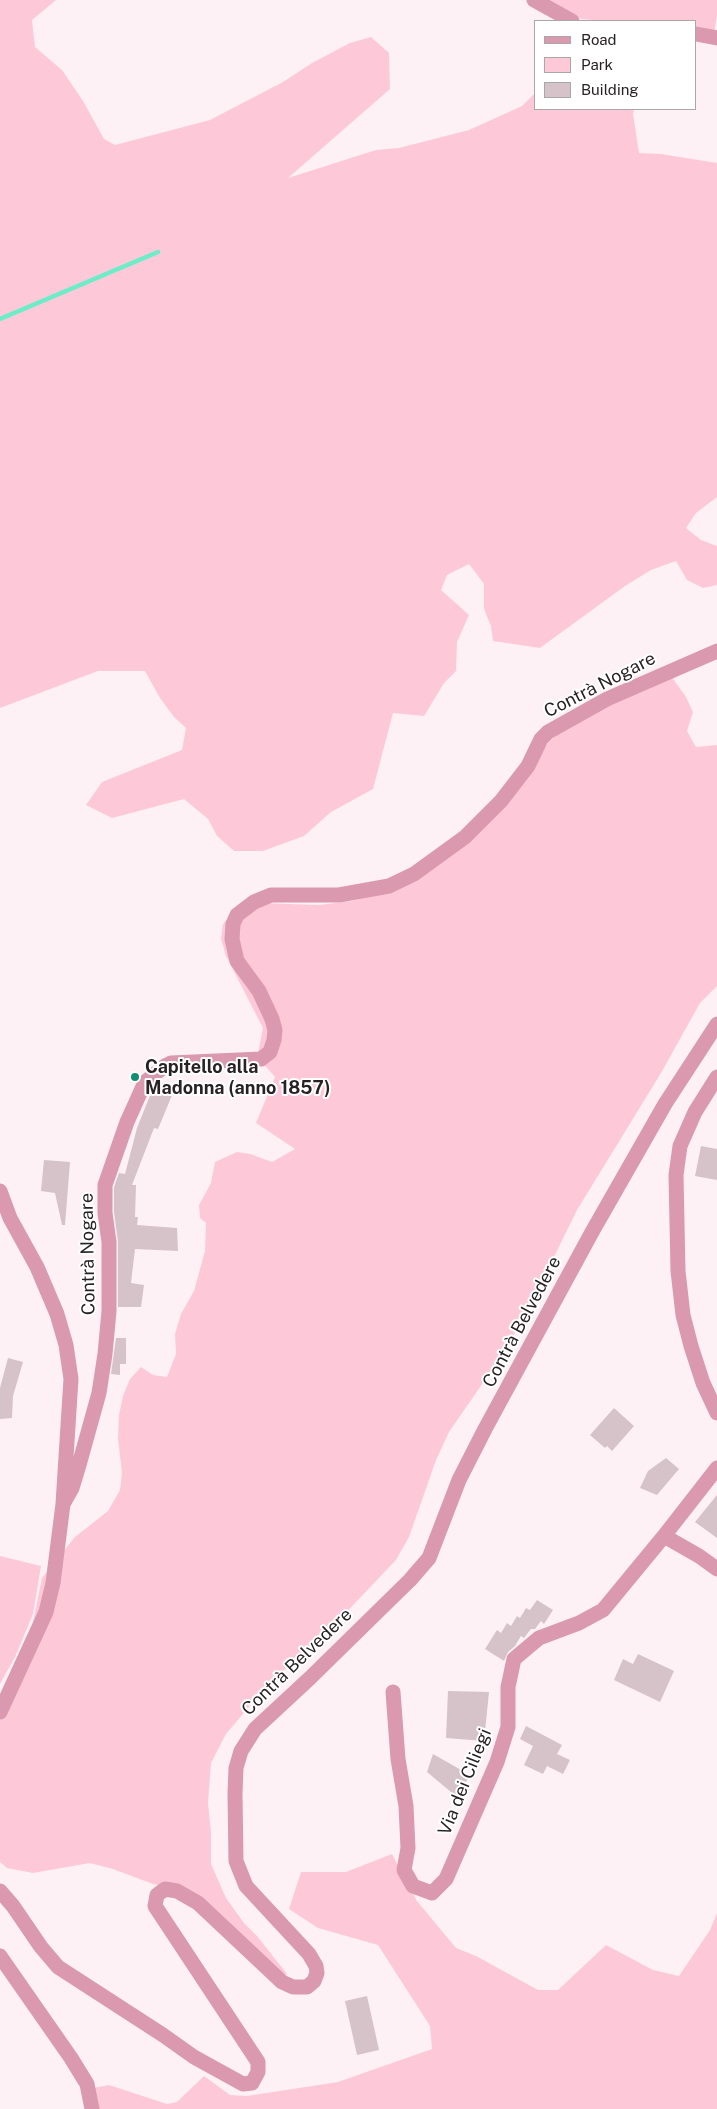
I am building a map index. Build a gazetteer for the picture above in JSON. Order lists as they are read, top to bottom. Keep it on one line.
{"streets":{"street":["Contrà Nogare","Contrà Belvedere","Via dei Ciliegi"]},"places":["Capitello alla Madonna (anno 1857)"],"legend":["Road","Park","Building"]}
